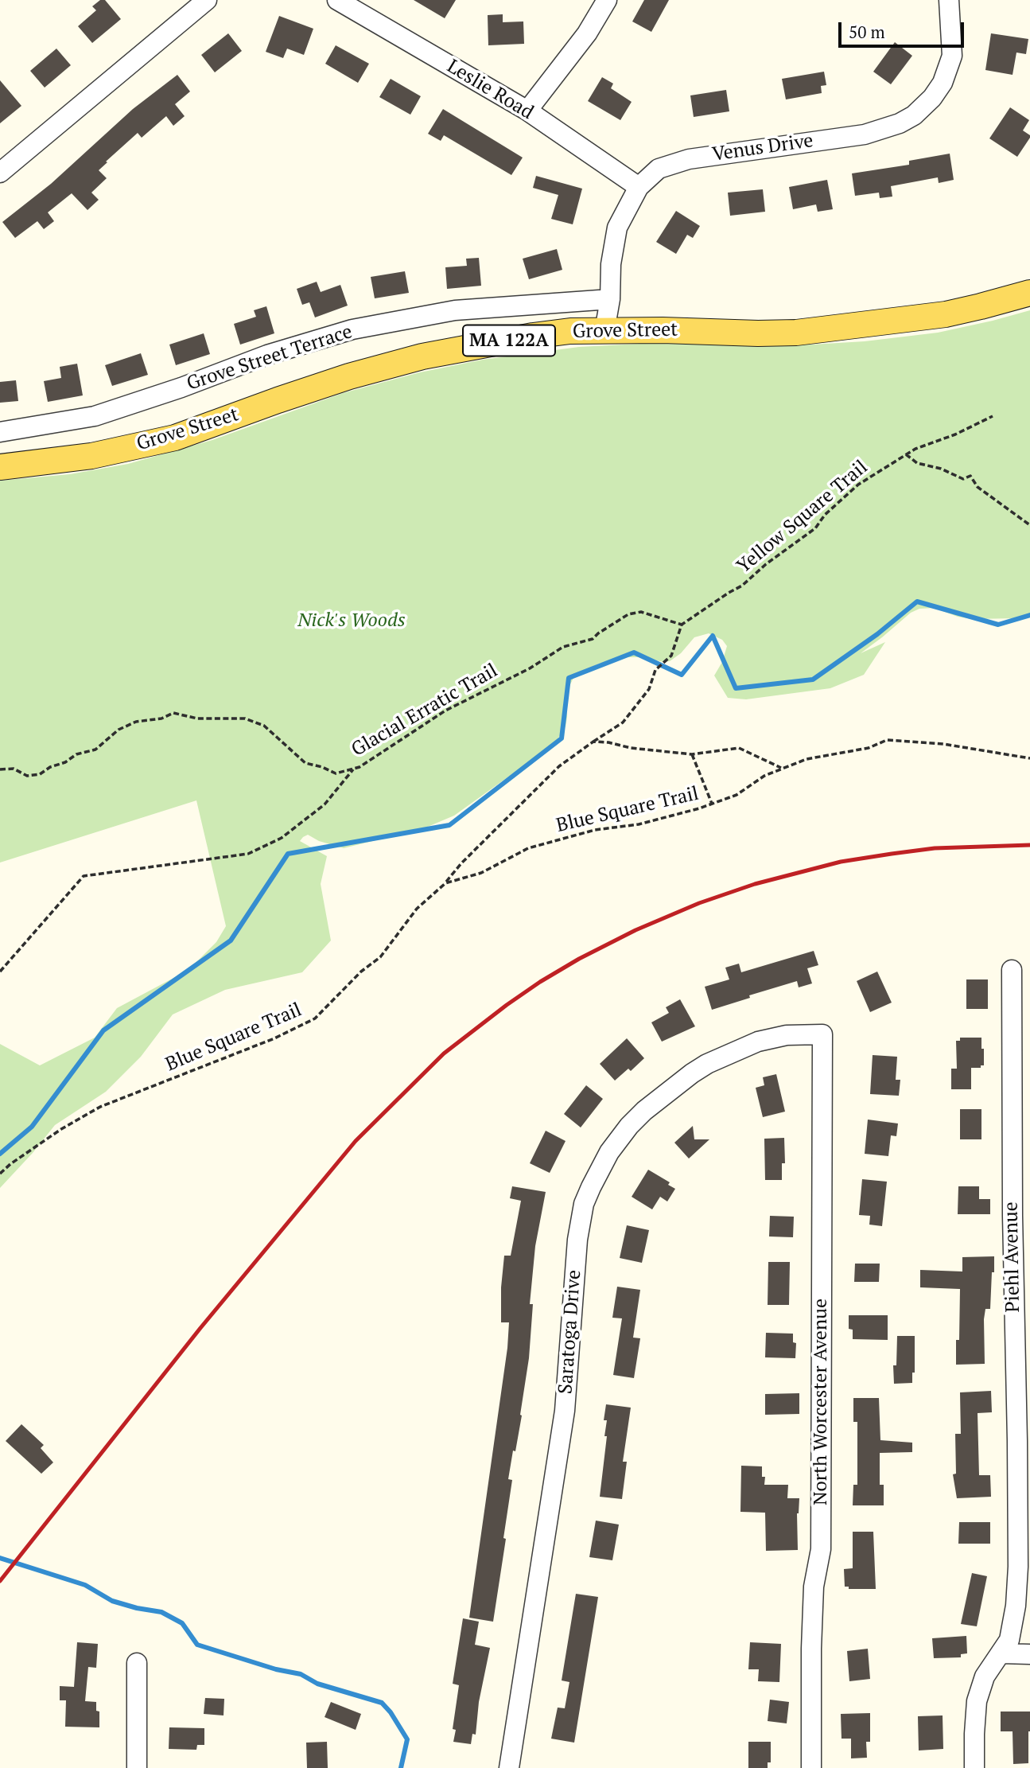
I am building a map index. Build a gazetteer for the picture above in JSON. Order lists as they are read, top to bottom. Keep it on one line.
{"streets":{"main road":["Grove Street","MA 122A"],"street":["Leslie Road","Venus Drive","Grove Street Terrace","Piehl Avenue","Saratoga Drive","North Worcester Avenue"],"path":["Yellow Square Trail","Glacial Erratic Trail","Blue Square Trail"]},"crossings":[["Leslie Road","Venus Drive"],["Venus Drive","Grove Street"],["Venus Drive","Grove Street Terrace"],["Yellow Square Trail","Glacial Erratic Trail"],["Saratoga Drive","North Worcester Avenue"]],"parks":["Nick's Woods"],"scale_bar":"50 m"}
